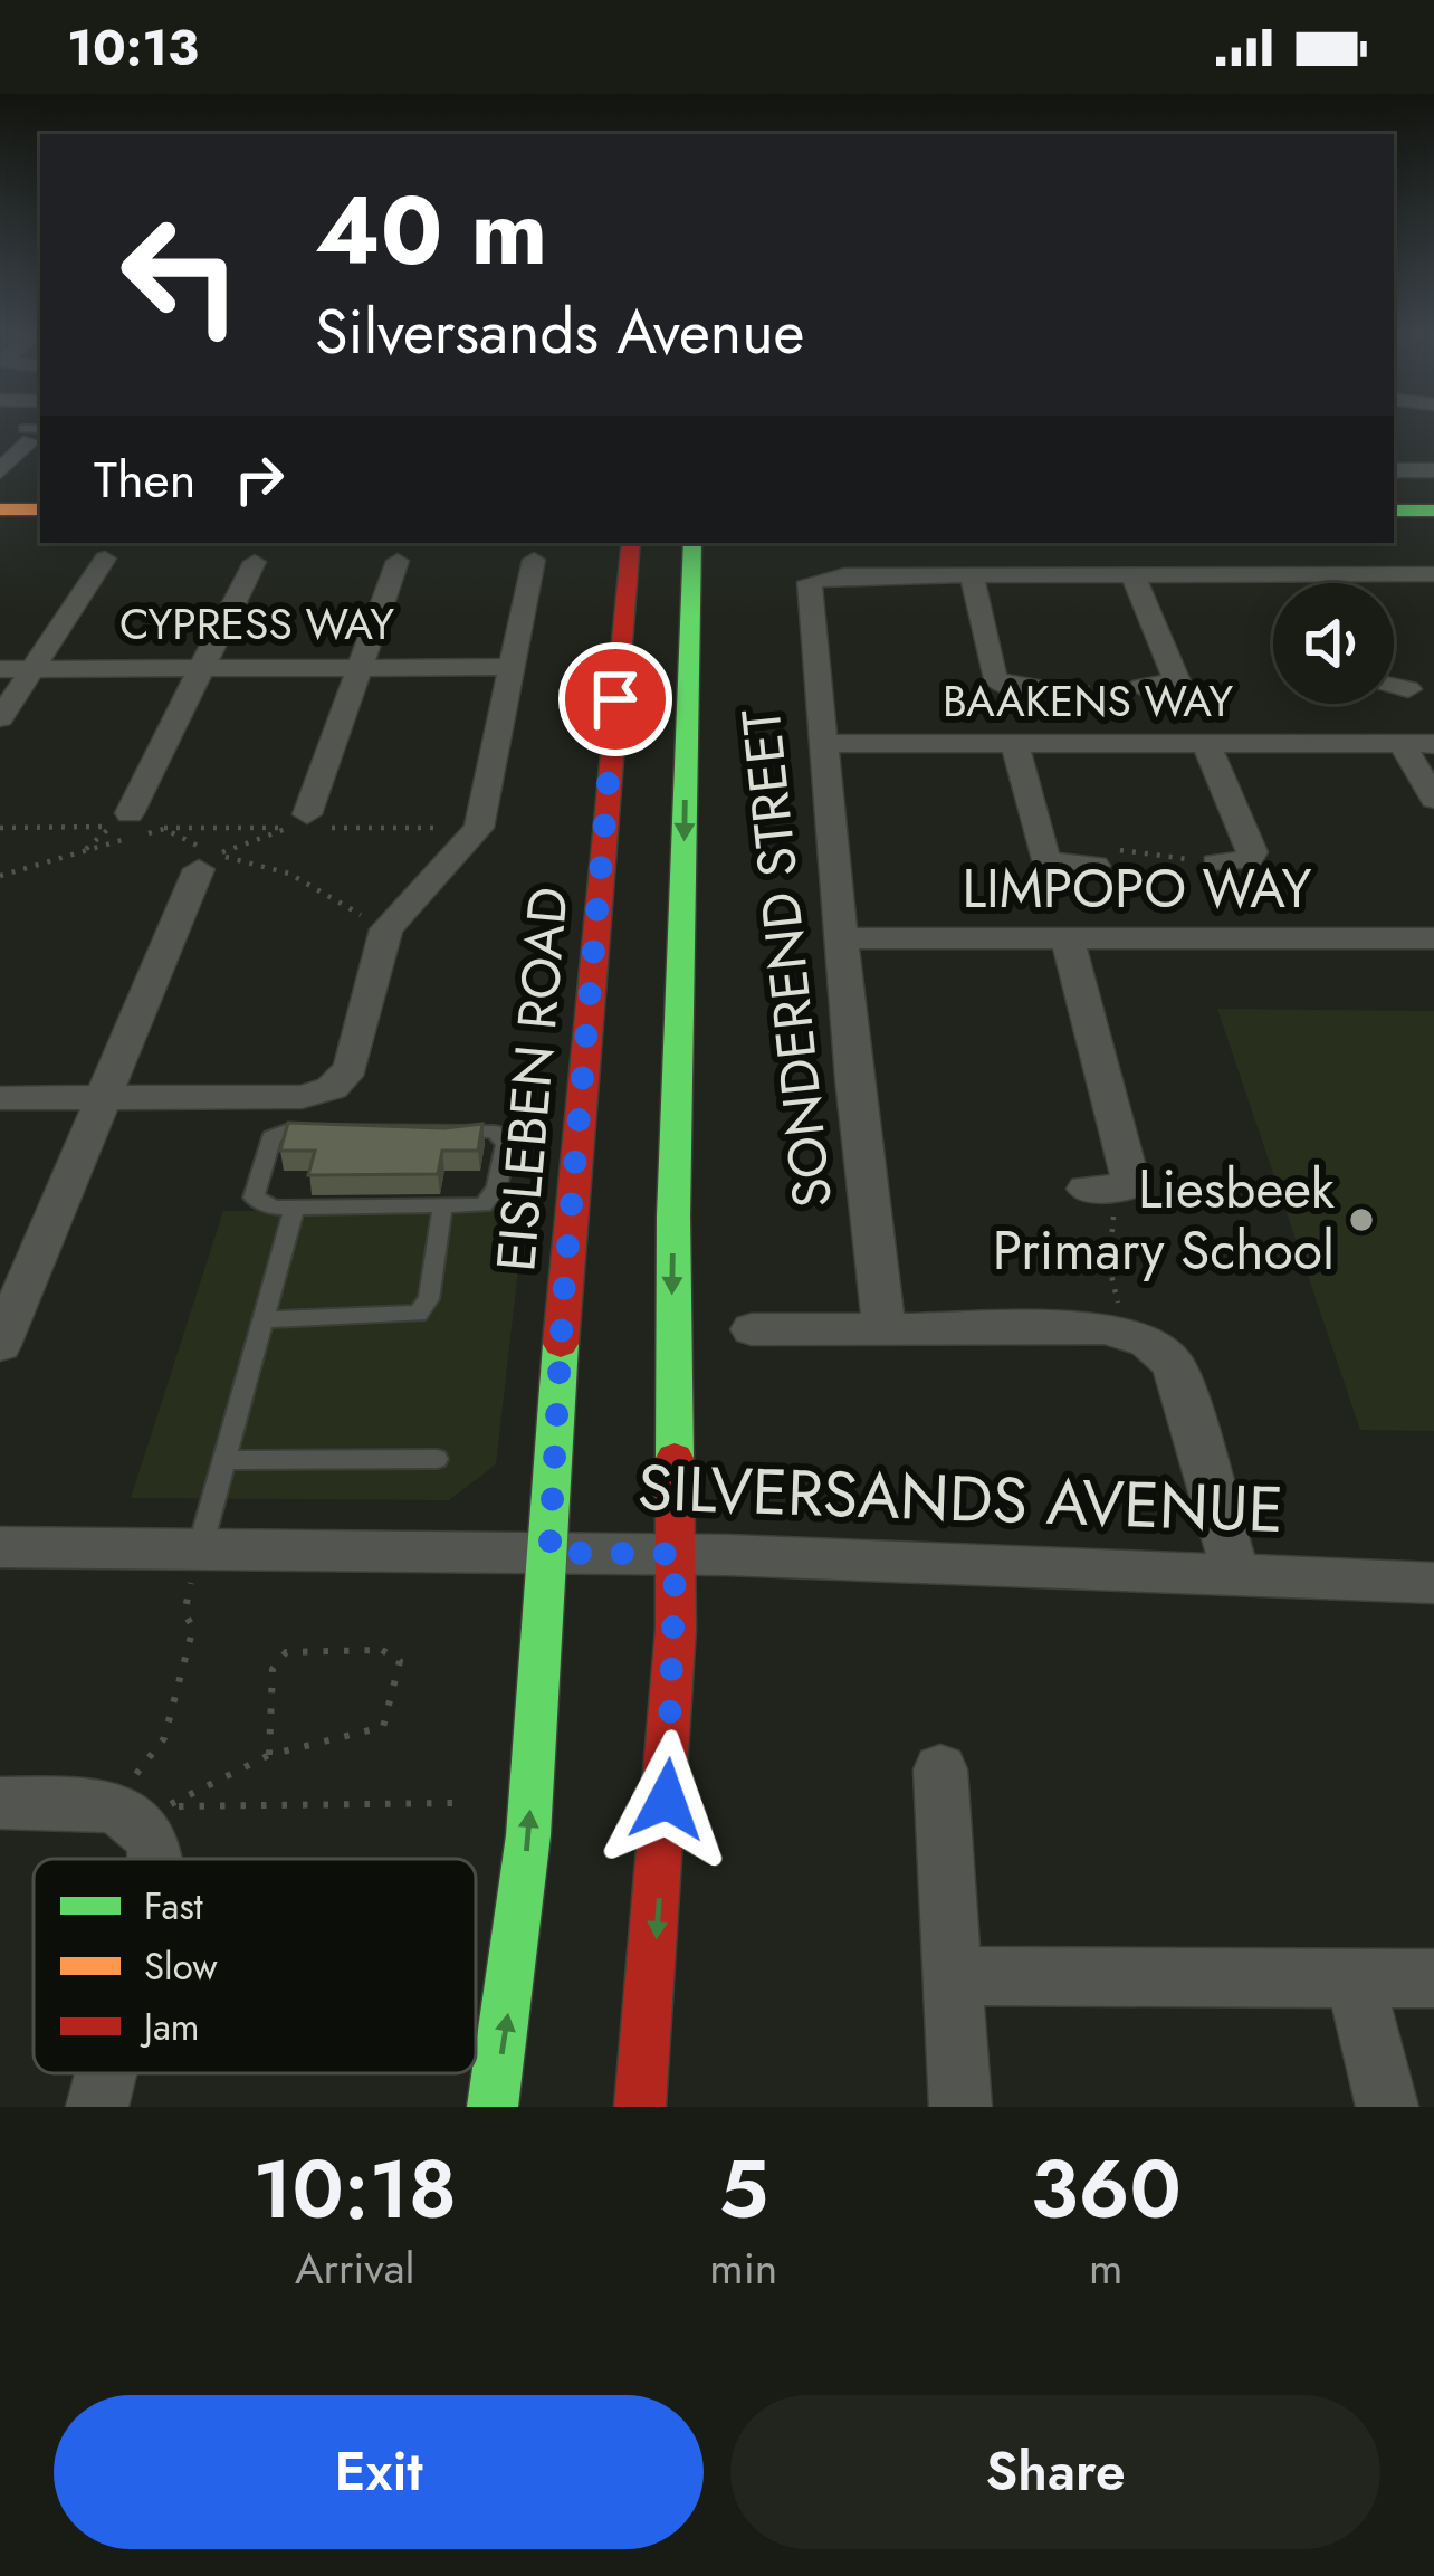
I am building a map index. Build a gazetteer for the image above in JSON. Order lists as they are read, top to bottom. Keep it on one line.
{"streets":{"main road":["EISLEBEN ROAD"],"street":["CYPRESS WAY","BAAKENS WAY","LIMPOPO WAY","SONDEREND STREET","SILVERSANDS AVENUE"]},"crossings":[["BAAKENS WAY","SONDEREND STREET"],["LIMPOPO WAY","SONDEREND STREET"],["EISLEBEN ROAD","SILVERSANDS AVENUE"]],"places":["Liesbeek Primary School"],"legend":["Fast","Slow","Jam"],"page":{"status":"10:13","turn":["40 m","Silversands Avenue"],"then":"Then","eta":["10:18","Arrival","5","min","360","m"],"buttons":["Exit","Share"]}}
